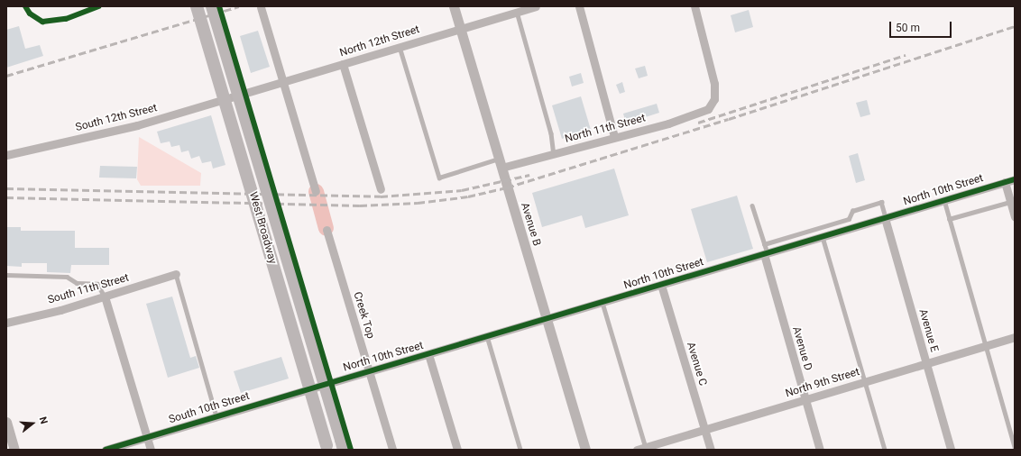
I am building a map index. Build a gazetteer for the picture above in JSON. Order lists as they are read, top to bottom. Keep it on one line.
{"streets":{"main road":["West Broadway"],"street":["North 12th Street","South 12th Street","North 11th Street","North 10th Street","Avenue B","South 11th Street","Creek Top","Avenue E","Avenue D","Avenue C","North 9th Street","South 10th Street"]},"crossings":[["North 12th Street","South 12th Street"],["North 12th Street","Avenue B"],["North 11th Street","Avenue B"],["North 10th Street","Avenue B"],["North 10th Street","Creek Top"],["North 10th Street","Avenue E"],["North 10th Street","Avenue D"],["North 10th Street","Avenue C"],["North 10th Street","South 10th Street"],["Avenue E","North 9th Street"],["Avenue D","North 9th Street"],["Avenue C","North 9th Street"]],"scale_bar":"50 m","north":"right"}
